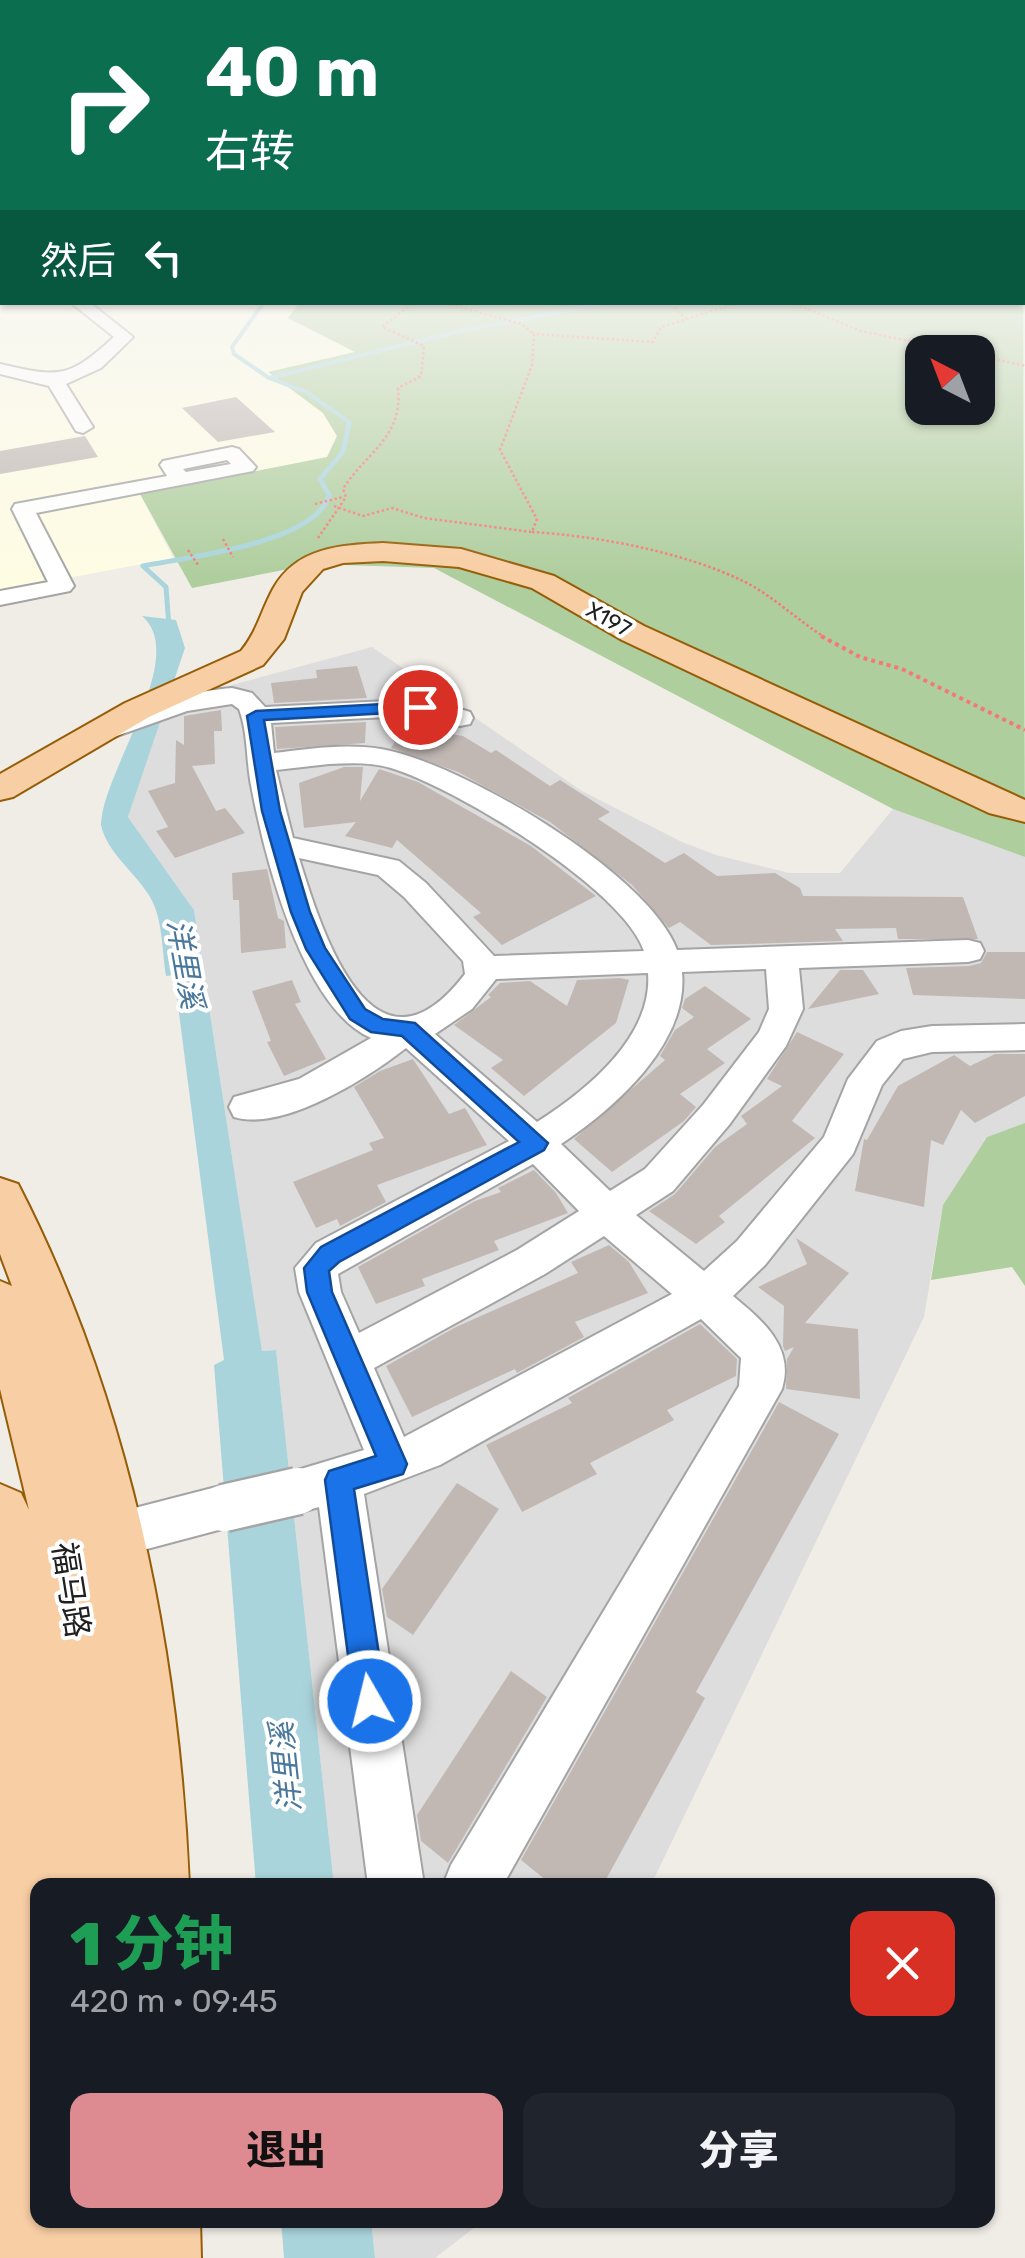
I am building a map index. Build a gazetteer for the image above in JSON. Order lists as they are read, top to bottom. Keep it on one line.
{"streets":{"main road":["X197","福马路"]},"water":["洋里溪"],"north":"top left","page":{"turn":["40 m","右转"],"then":"然后","heading":["1 分钟","420 m · 09:45"],"buttons":["退出","分享"]}}
